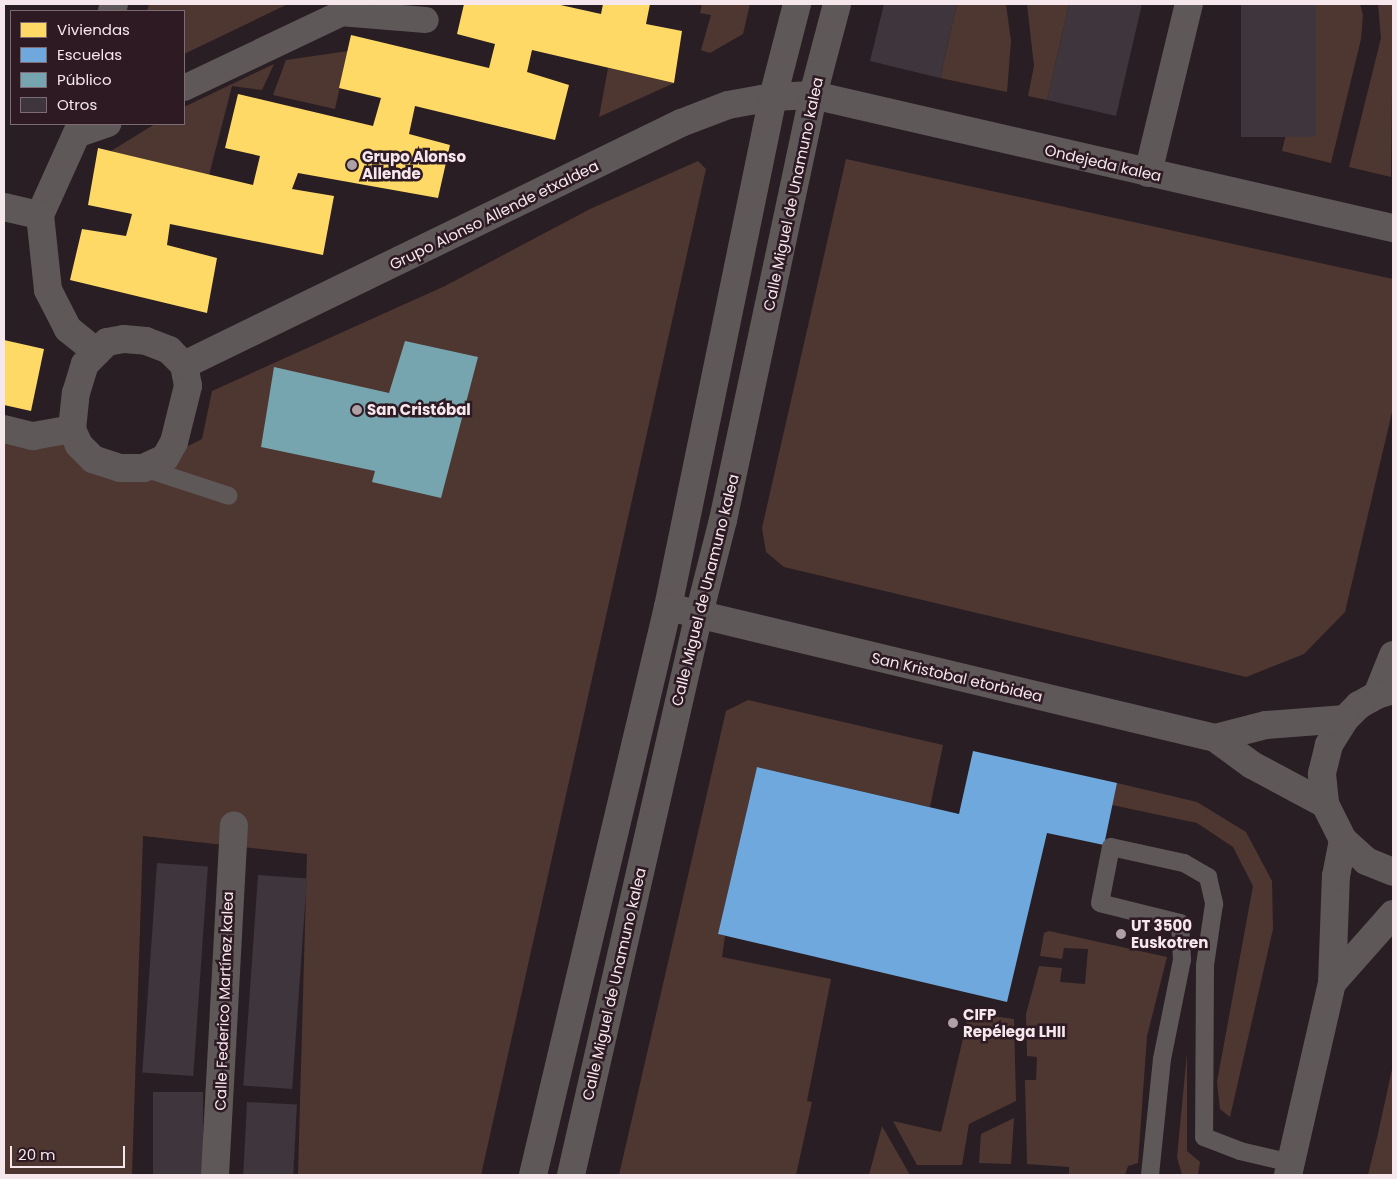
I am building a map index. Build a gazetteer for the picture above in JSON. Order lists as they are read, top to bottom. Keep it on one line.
{"streets":{"street":["Ondejeda kalea","Calle Miguel de Unamuno kalea","Grupo Alonso Allende etxaldea","San Kristobal etorbidea","Calle Federico Martínez kalea"]},"crossings":[["Ondejeda kalea","Calle Miguel de Unamuno kalea"],["Ondejeda kalea","Grupo Alonso Allende etxaldea"],["Calle Miguel de Unamuno kalea","Grupo Alonso Allende etxaldea"],["Calle Miguel de Unamuno kalea","San Kristobal etorbidea"]],"places":["Grupo Alonso Allende","San Cristóbal","UT 3500 Euskotren","CIFP Repélega LHII"],"legend":["Viviendas","Escuelas","Público","Otros"],"scale_bar":"20 m"}
